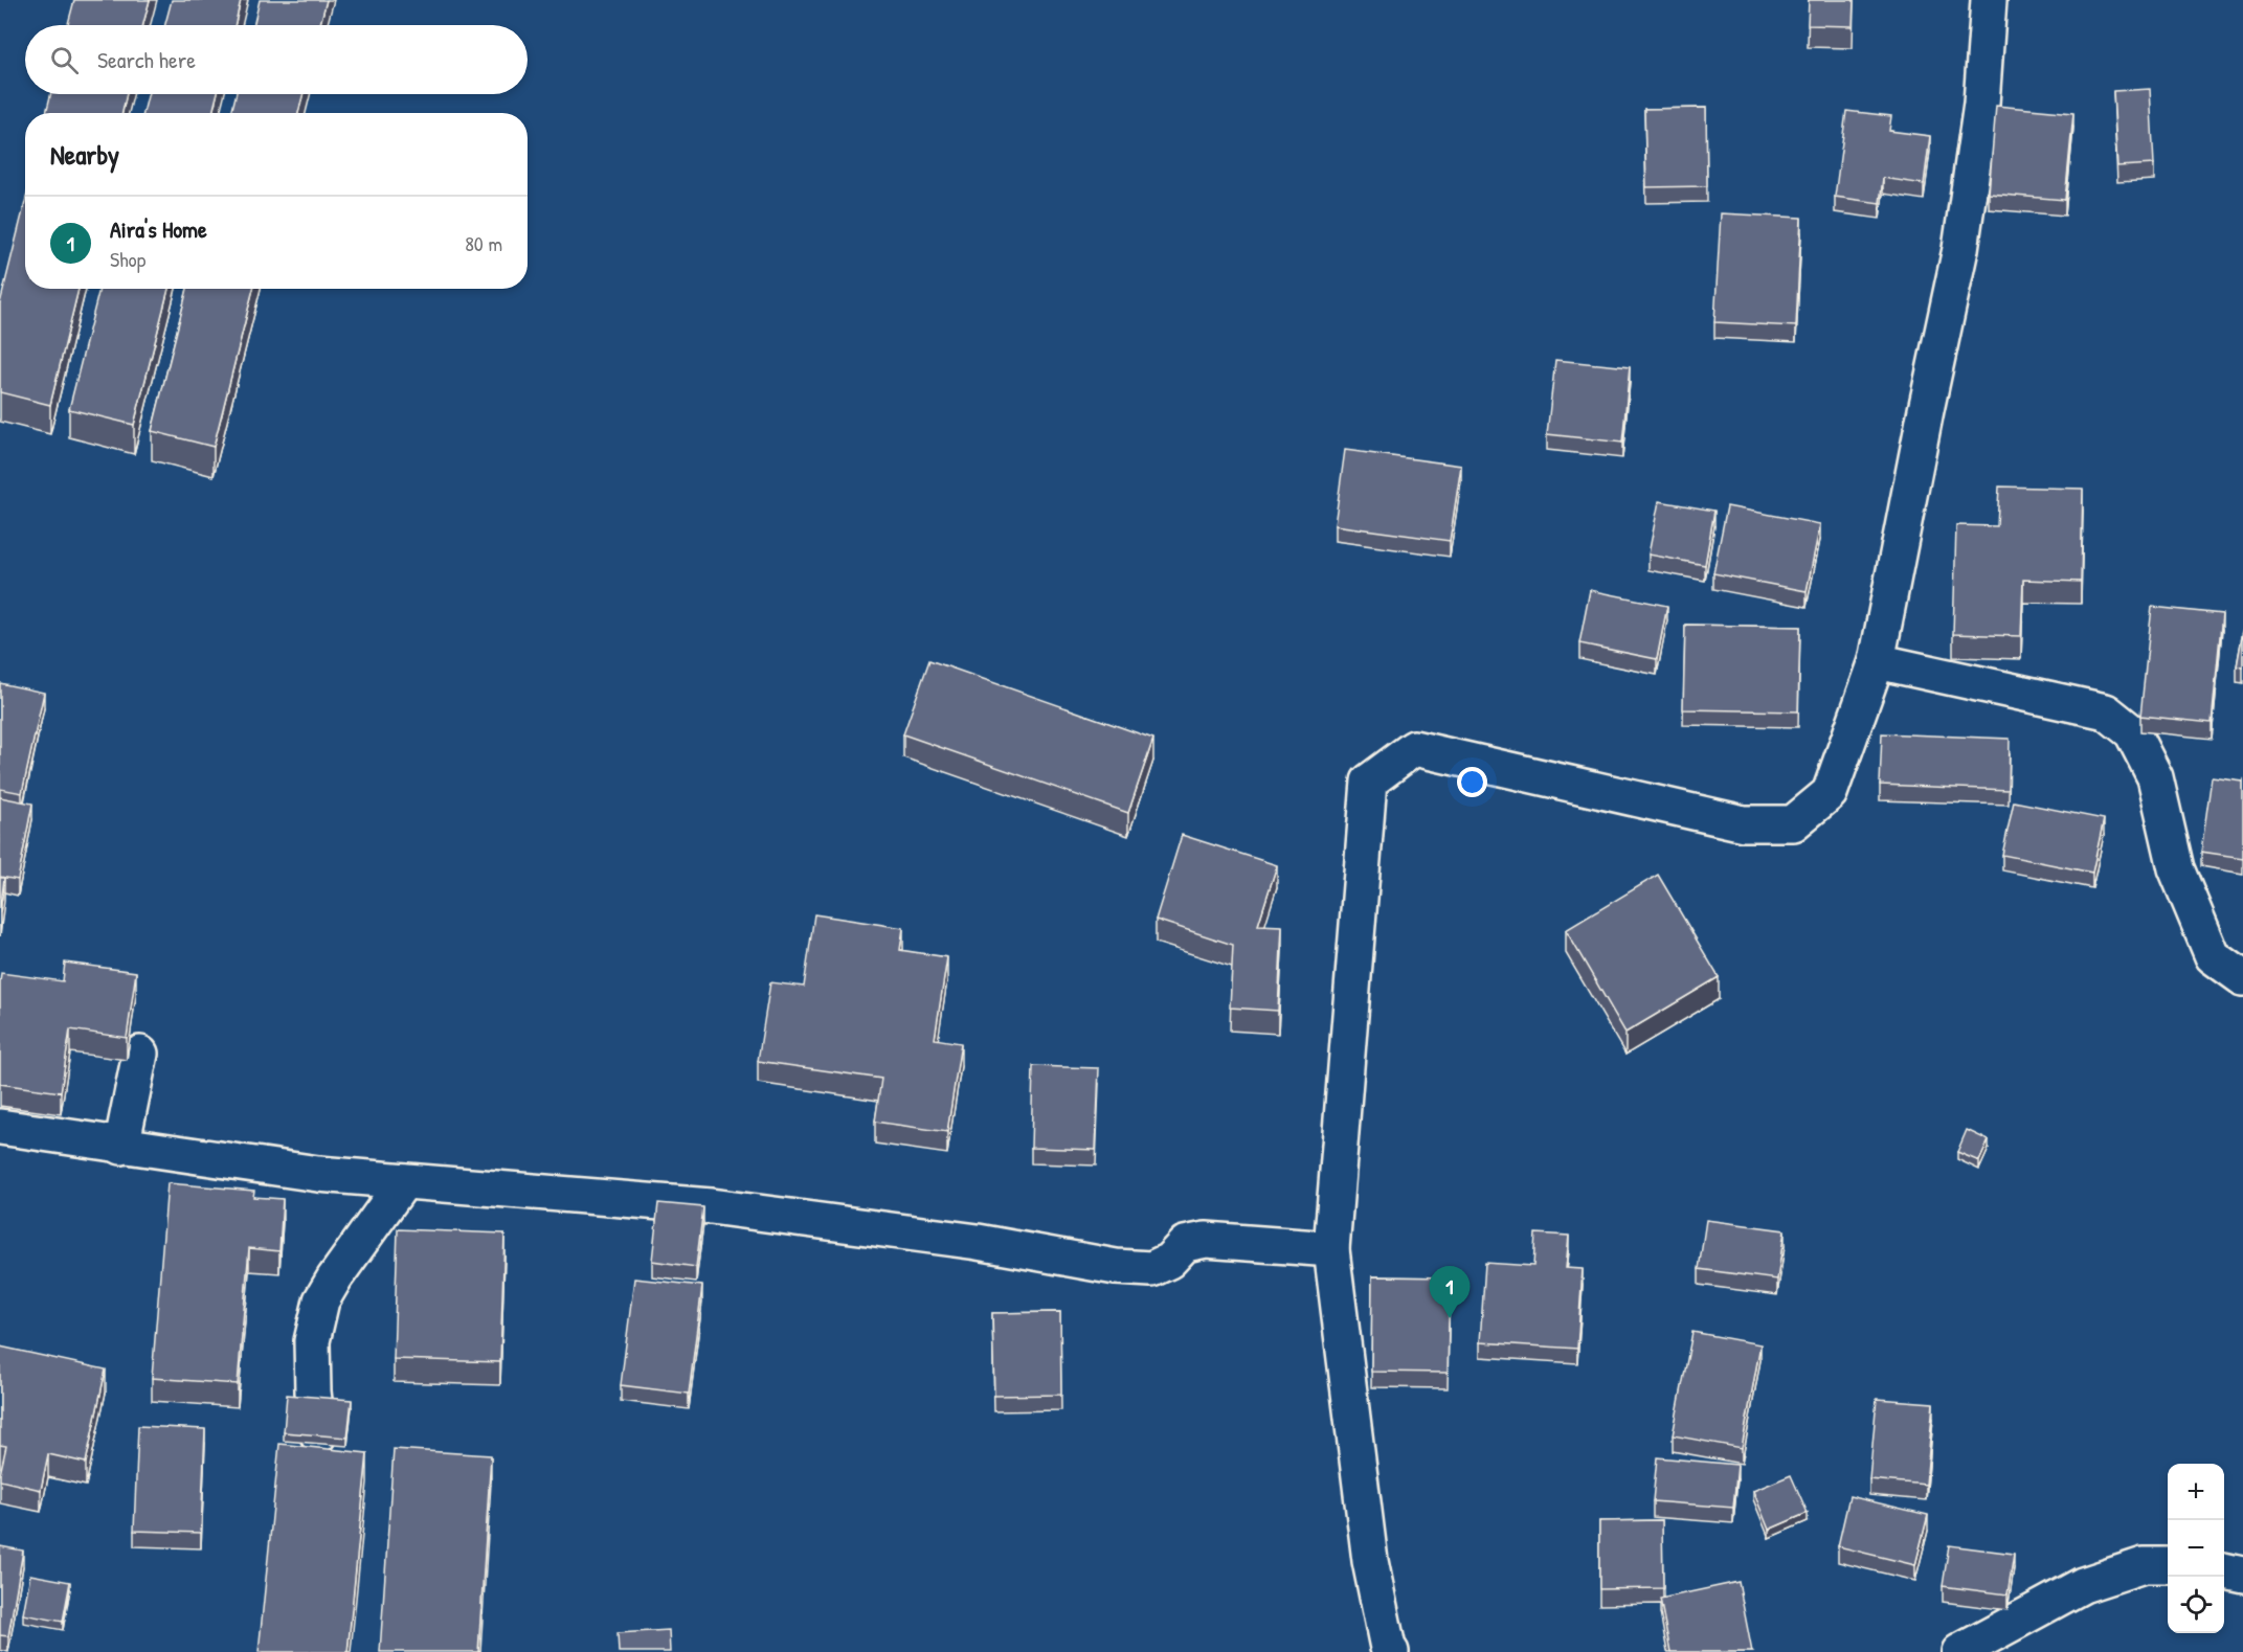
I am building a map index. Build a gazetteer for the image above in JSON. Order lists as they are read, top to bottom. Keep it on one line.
{"page":{"search":"Search here","heading":"Nearby","list":[{"mark":"1","name":"Aira's Home","note":"Shop","value":"80 m"}],"pins":"1","map_buttons":["+","−"]}}
